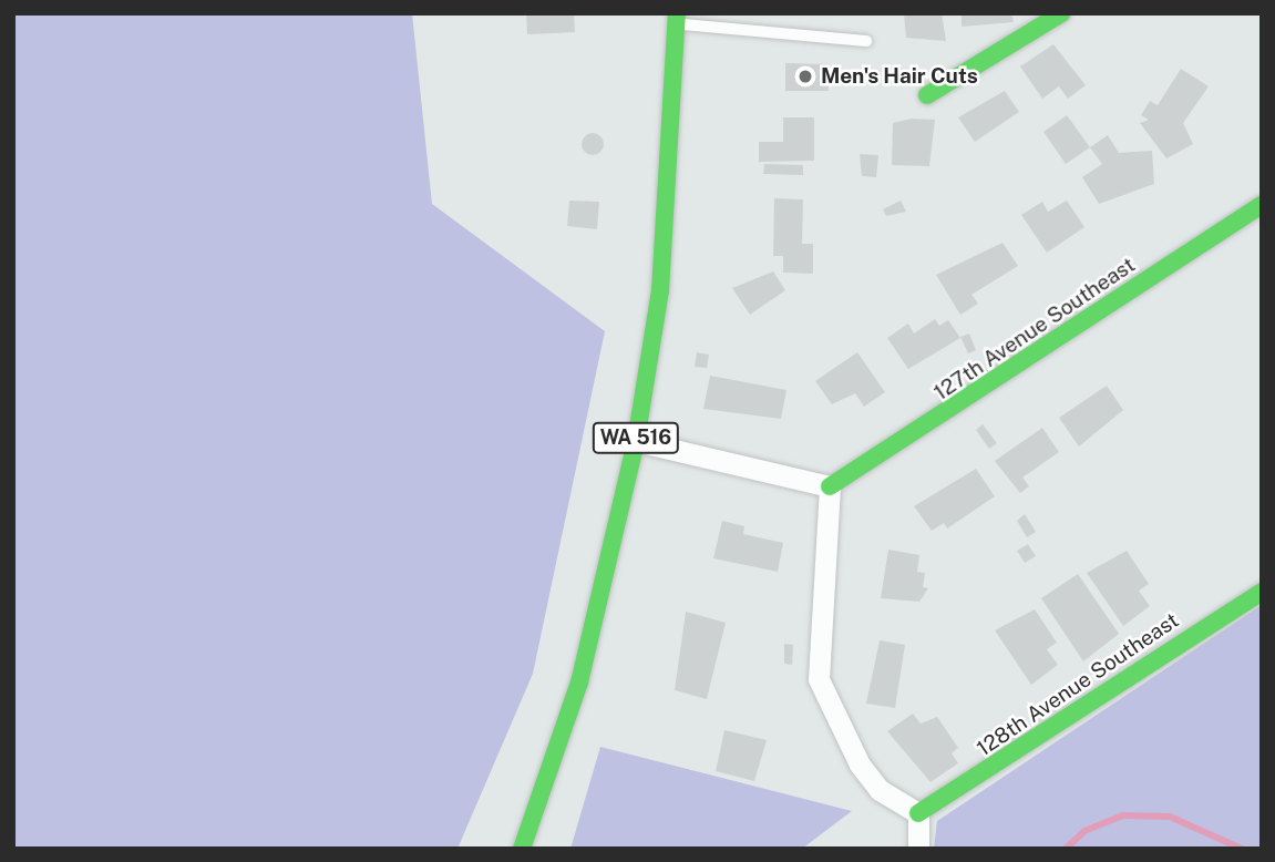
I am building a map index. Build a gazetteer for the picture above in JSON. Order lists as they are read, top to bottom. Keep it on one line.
{"streets":{"street":["127th Avenue Southeast","WA 516","128th Avenue Southeast"]},"places":["Men's Hair Cuts"]}
